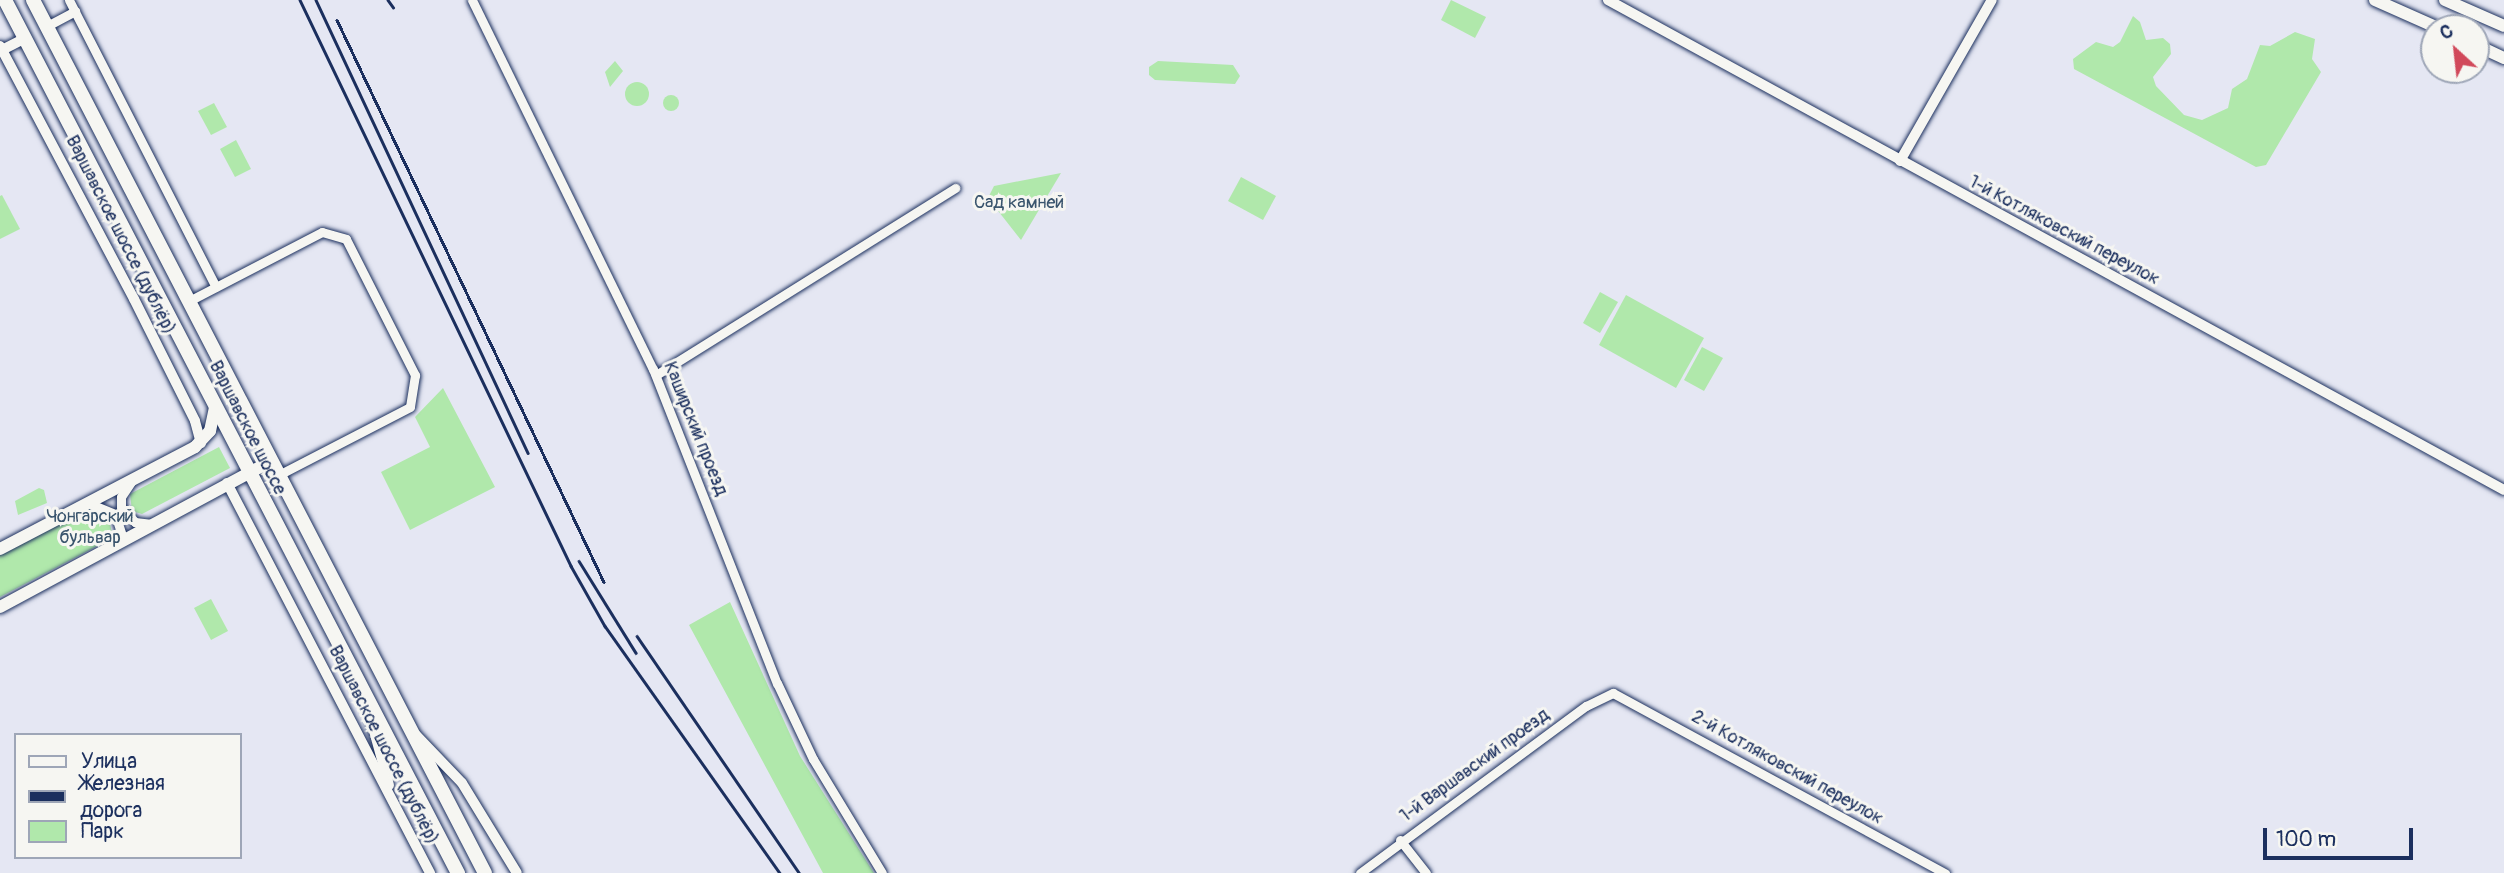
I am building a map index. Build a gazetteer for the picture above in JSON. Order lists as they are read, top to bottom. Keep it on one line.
{"streets":{"main road":["Варшавское шоссе"],"street":["1-й Котляковский переулок","Варшавское шоссе (дублёр)","Каширский проезд","1-й Варшавский проезд","2-й Котляковский переулок"]},"crossings":[["Варшавское шоссе (дублёр)","Варшавское шоссе"],["1-й Варшавский проезд","2-й Котляковский переулок"]],"parks":["Сад камней","Чонгарский бульвар"],"legend":["Улица","Железная дорога","Парк"],"scale_bar":"100 m","north":"top left"}
